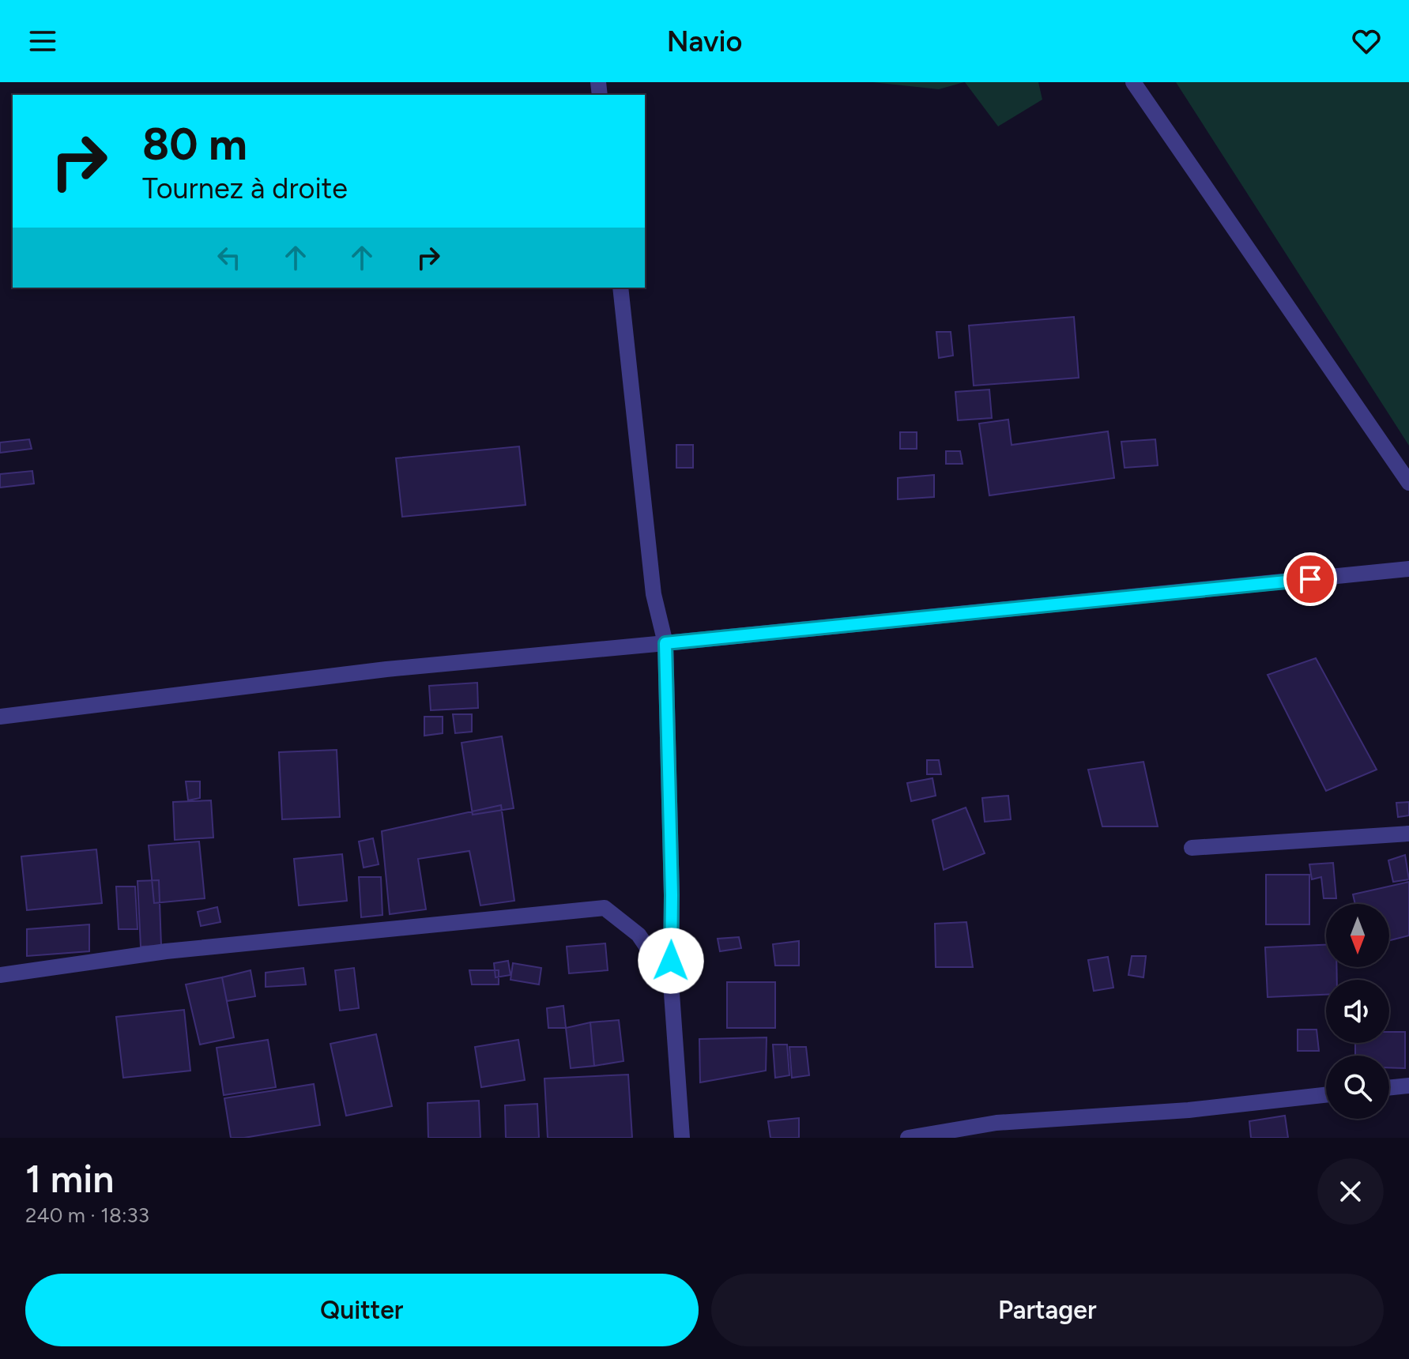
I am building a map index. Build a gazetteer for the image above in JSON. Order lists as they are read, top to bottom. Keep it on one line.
{"north":"bottom","page":{"header":"Navio","turn":["80 m","Tournez à droite"],"heading":["1 min","240 m · 18:33"],"buttons":["Quitter","Partager"]}}
